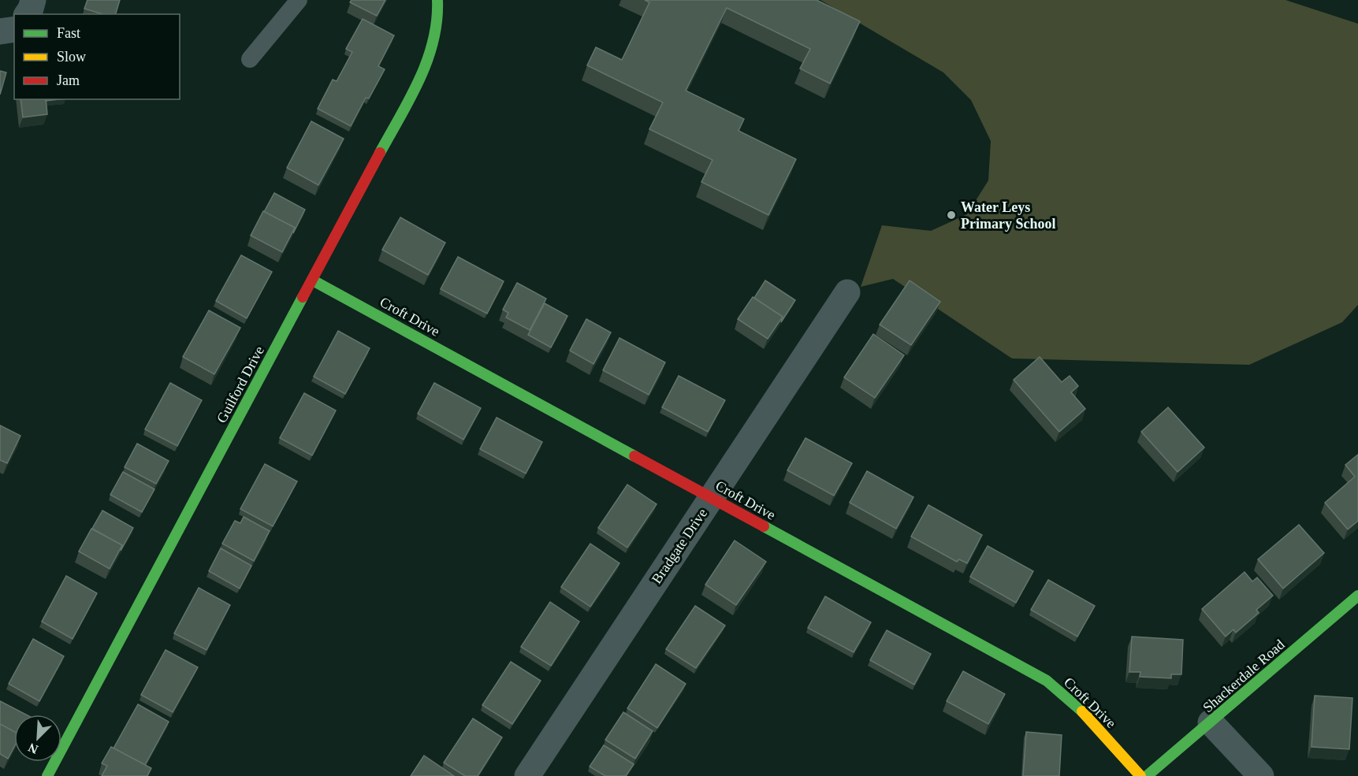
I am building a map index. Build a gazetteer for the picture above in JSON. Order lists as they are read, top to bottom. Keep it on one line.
{"streets":{"street":["Croft Drive","Guilford Drive","Bradgate Drive","Shackerdale Road"]},"crossings":[["Croft Drive","Guilford Drive"],["Croft Drive","Bradgate Drive"]],"places":["Water Leys Primary School"],"legend":["Fast","Slow","Jam"],"north":"bottom left"}
